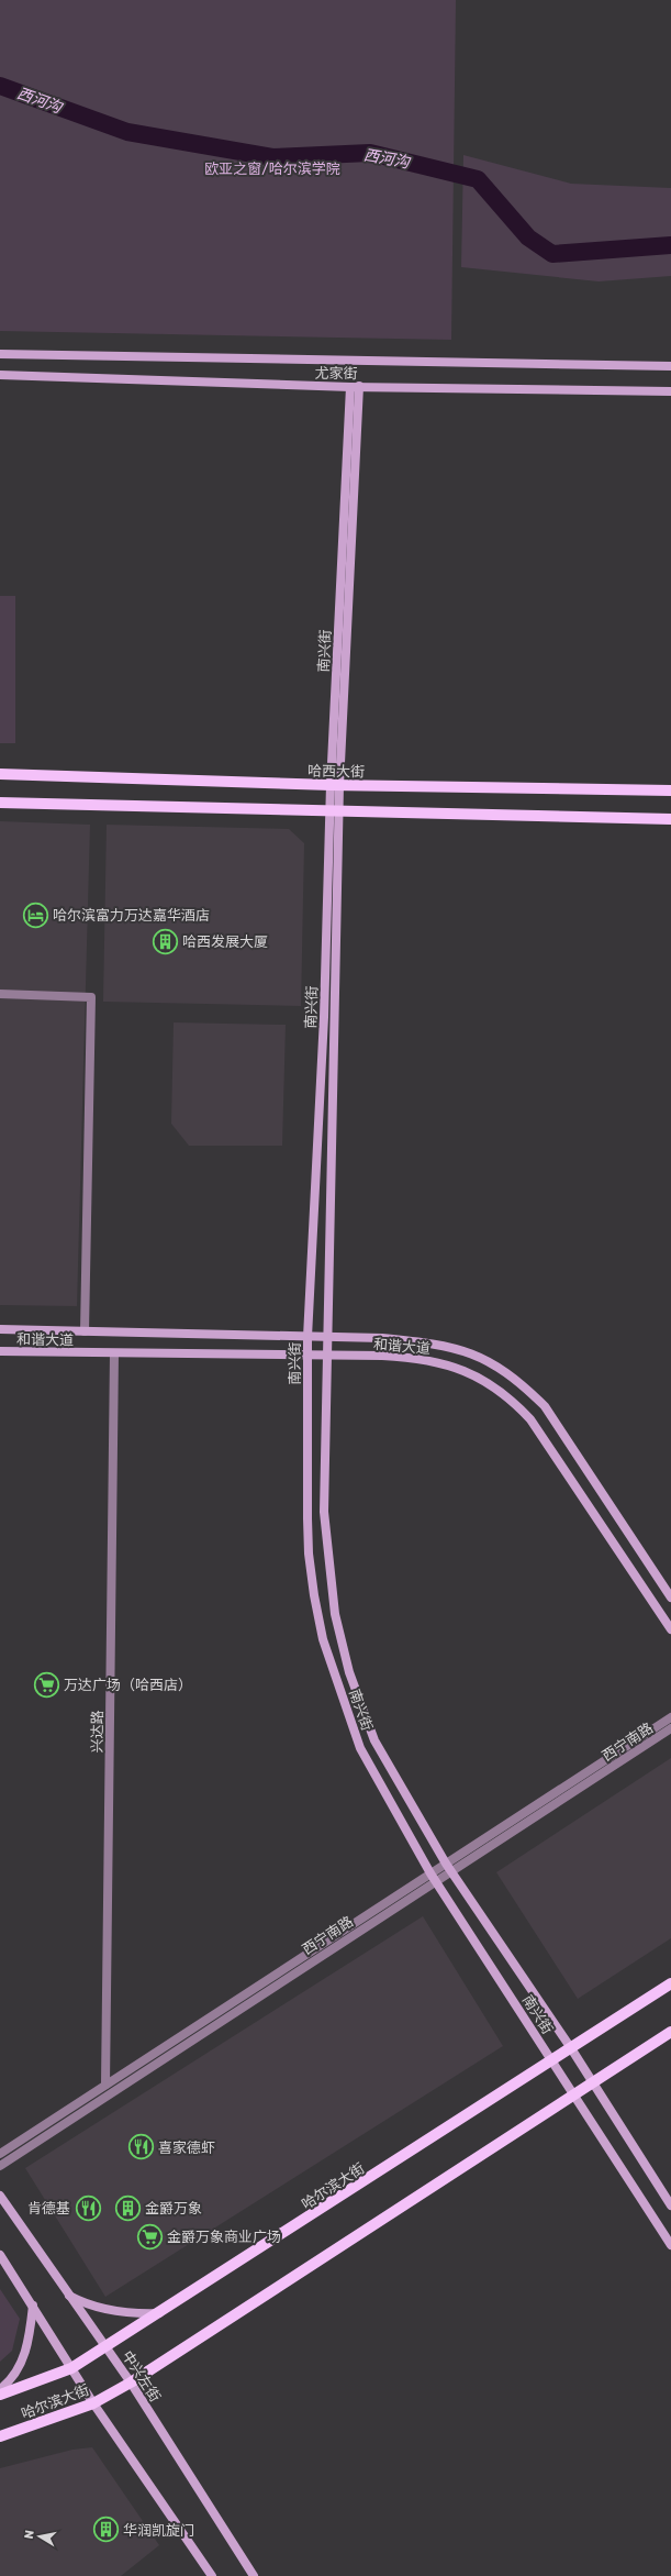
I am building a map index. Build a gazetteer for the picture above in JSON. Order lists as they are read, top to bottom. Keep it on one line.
{"streets":{"main road":["尤家街","南兴街","哈西大街","和谐大道","哈尔滨大街","中兴左街"],"street":["兴达路","西宁南路"]},"crossings":[["尤家街","南兴街"],["南兴街","哈西大街"],["南兴街","和谐大道"],["南兴街","西宁南路"],["南兴街","哈尔滨大街"],["和谐大道","兴达路"],["兴达路","西宁南路"],["哈尔滨大街","中兴左街"]],"water":["西河沟"],"parks":["欧亚之窗/哈尔滨学院"],"places":{"hotel":["哈尔滨富力万达嘉华酒店"],"building":["哈西发展大厦","金爵万象","华润凯旋门"],"supermarket":["万达广场（哈西店）","金爵万象商业广场"],"restaurant":["喜家德虾","肯德基"]},"north":"left"}
